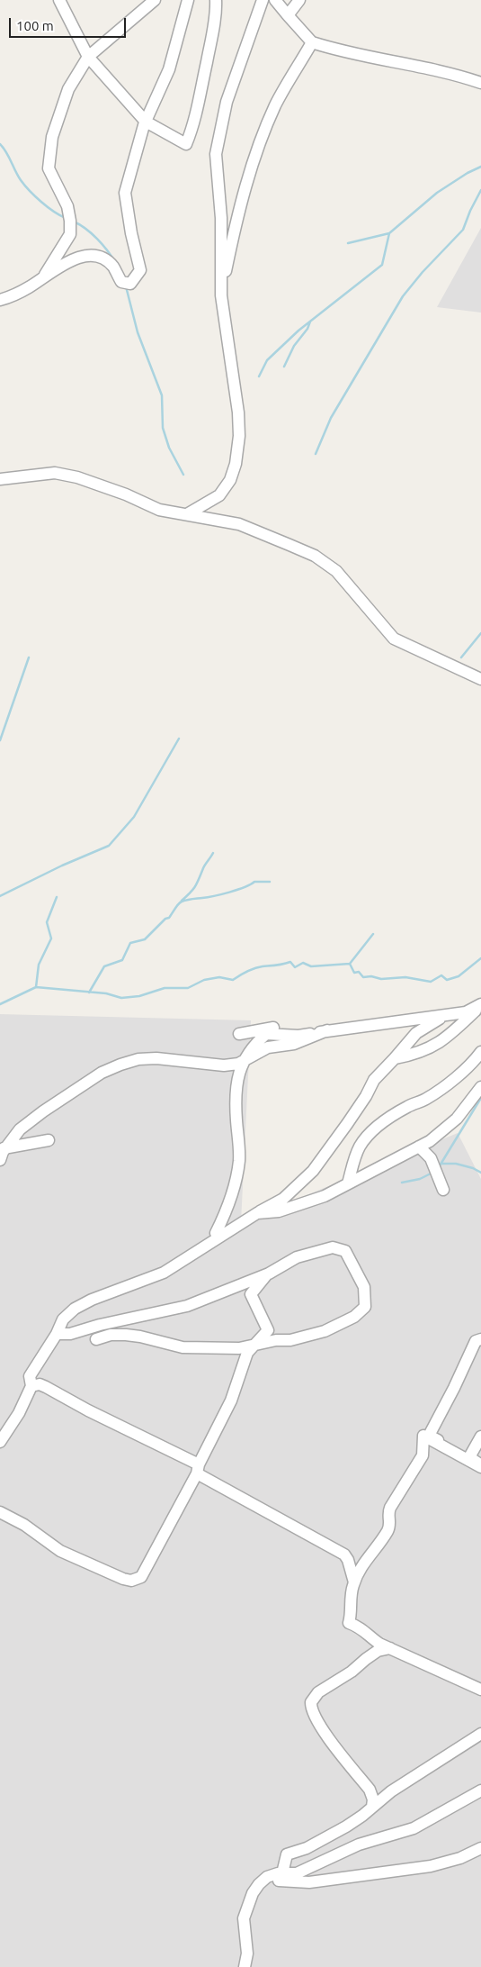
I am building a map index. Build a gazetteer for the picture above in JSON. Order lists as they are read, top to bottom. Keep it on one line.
{"scale_bar":"100 m"}
